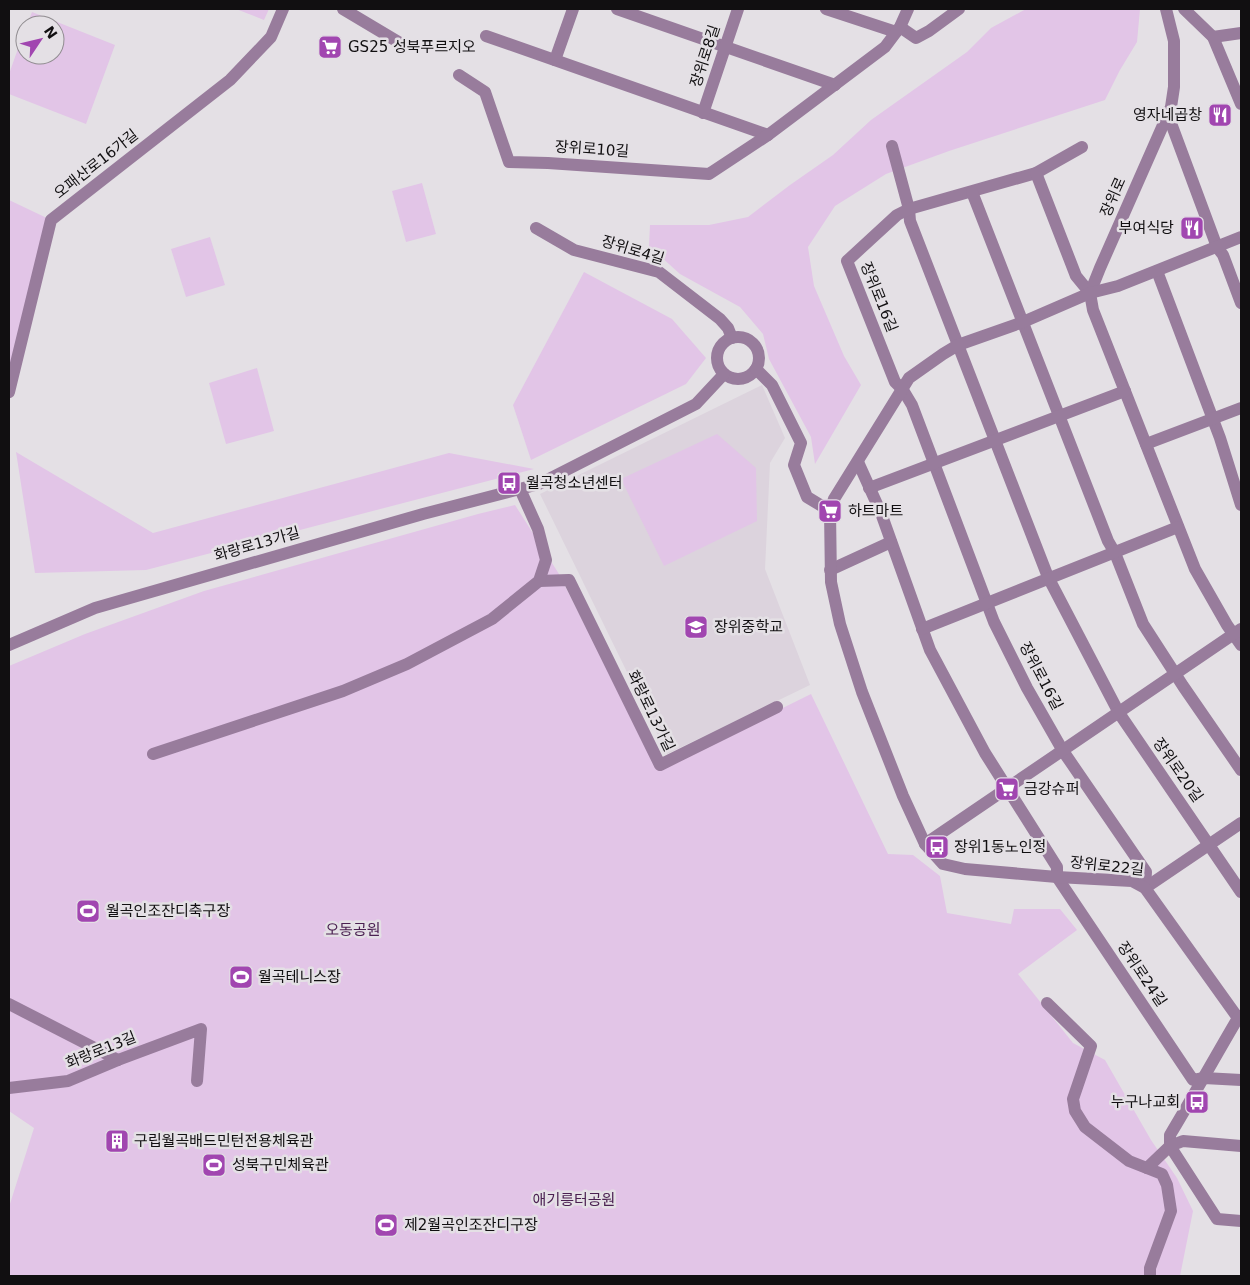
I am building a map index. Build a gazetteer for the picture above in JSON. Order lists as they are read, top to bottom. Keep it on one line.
{"streets":{"street":["장위로8길","장위로10길","오패산로16가길","장위로","장위로4길","장위로16길","화랑로13가길","장위로20길","장위로22길","장위로24길","화랑로13길"]},"crossings":[["장위로4길","화랑로13가길"],["장위로16길","장위로22길"],["장위로20길","장위로22길"],["장위로22길","장위로24길"]],"parks":["오동공원","애기릉터공원"],"places":{"supermarket":["GS25 성북푸르지오","하트마트","금강슈퍼"],"restaurant":["영자네곱창","부여식당"],"bus stop":["월곡청소년센터","장위1동노인정","누구나교회"],"school or university":["장위중학교"],"sports":["월곡인조잔디축구장","월곡테니스장","성북구민체육관","제2월곡인조잔디구장"],"building":["구립월곡배드민턴전용체육관"]},"north":"top right"}
